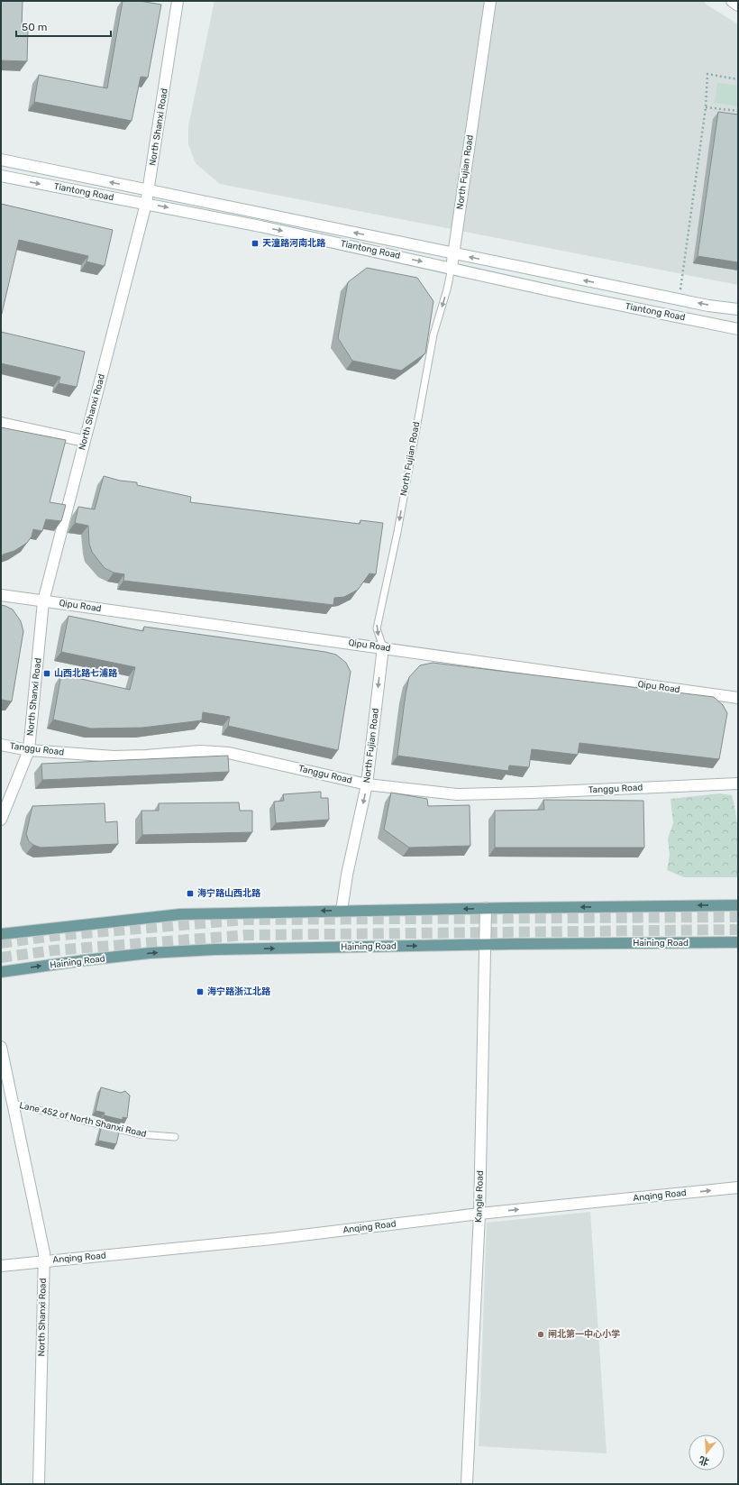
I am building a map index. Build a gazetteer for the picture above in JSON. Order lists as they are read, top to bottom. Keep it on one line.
{"streets":{"main road":["Haining Road"],"street":["North Shanxi Road","North Fujian Road","Tiantong Road","Qipu Road","Tanggu Road","Anqing Road","Kangle Road"],"lane":["Lane 452 of North Shanxi Road"]},"crossings":[["North Shanxi Road","Tiantong Road"],["North Shanxi Road","Qipu Road"],["North Shanxi Road","Tanggu Road"],["North Shanxi Road","Lane 452 of North Shanxi Road"],["North Shanxi Road","Anqing Road"],["North Fujian Road","Tiantong Road"],["North Fujian Road","Qipu Road"],["North Fujian Road","Tanggu Road"],["Haining Road","Kangle Road"],["Anqing Road","Kangle Road"]],"one_way":["North Fujian Road","Anqing Road"],"places":{"transit":["天潼路河南北路","山西北路七浦路","海宁路山西北路","海宁路浙江北路"],"other":["闸北第一中心小学"]},"scale_bar":"50 m","north":"bottom"}
